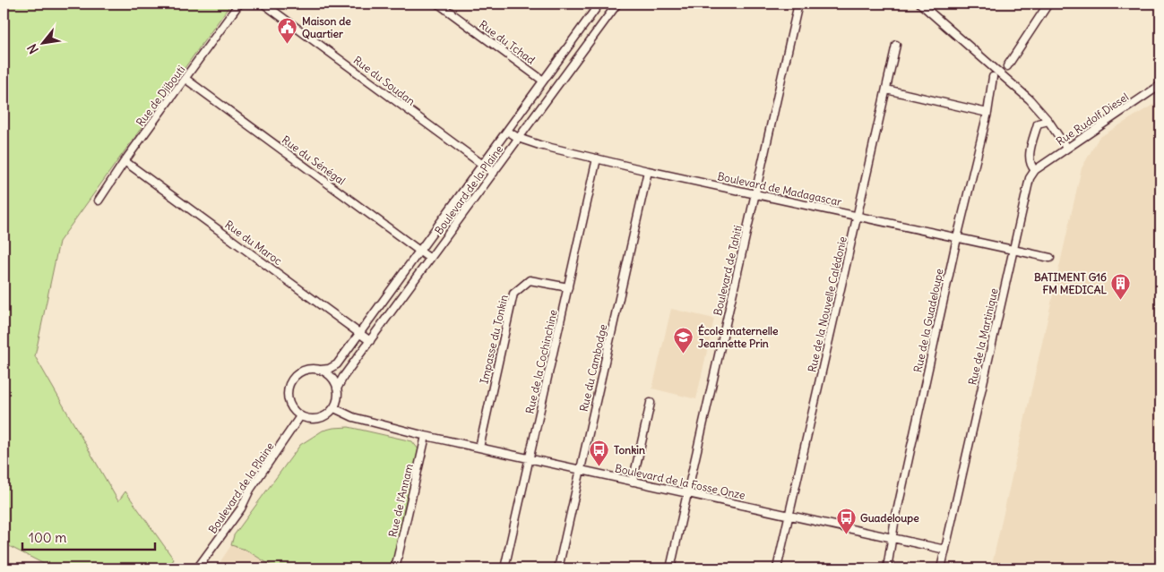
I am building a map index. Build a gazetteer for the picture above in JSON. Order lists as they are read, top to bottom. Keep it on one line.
{"streets":{"street":["Rue du Tchad","Rue du Soudan","Rue de Djibouti","Rue Rudolf Diesel","Rue du Sénégal","Boulevard de Madagascar","Boulevard de la Plaine","Rue du Maroc","Boulevard de Tahiti","Rue de la Nouvelle Calédonie","Rue de la Guadeloupe","Rue de la Martinique","Impasse du Tonkin","Rue de la Cochinchine","Rue du Cambodge","Boulevard de la Fosse Onze","Rue de l'Annam"]},"crossings":[["Rue du Tchad","Boulevard de la Plaine"],["Rue du Soudan","Boulevard de la Plaine"],["Rue de Djibouti","Rue du Sénégal"],["Rue de Djibouti","Rue du Maroc"],["Rue Rudolf Diesel","Rue de la Martinique"],["Rue du Sénégal","Boulevard de la Plaine"],["Boulevard de Madagascar","Boulevard de la Plaine"],["Boulevard de Madagascar","Boulevard de Tahiti"],["Boulevard de Madagascar","Rue de la Nouvelle Calédonie"],["Boulevard de Madagascar","Rue de la Guadeloupe"],["Boulevard de Madagascar","Rue de la Martinique"],["Boulevard de Madagascar","Rue de la Cochinchine"],["Boulevard de Madagascar","Rue du Cambodge"],["Boulevard de la Plaine","Rue du Maroc"],["Boulevard de la Plaine","Boulevard de la Fosse Onze"],["Boulevard de Tahiti","Boulevard de la Fosse Onze"],["Rue de la Nouvelle Calédonie","Boulevard de la Fosse Onze"],["Rue de la Guadeloupe","Boulevard de la Fosse Onze"],["Rue de la Martinique","Boulevard de la Fosse Onze"],["Impasse du Tonkin","Rue de la Cochinchine"],["Impasse du Tonkin","Boulevard de la Fosse Onze"],["Rue de la Cochinchine","Boulevard de la Fosse Onze"],["Rue du Cambodge","Boulevard de la Fosse Onze"],["Boulevard de la Fosse Onze","Rue de l'Annam"]],"places":{"public building":["Maison de Quartier"],"building":["BATIMENT G16 FM MEDICAL"],"school or university":["École maternelle Jeannette Prin"],"bus stop":["Tonkin","Guadeloupe"]},"scale_bar":"100 m","north":"bottom left"}
